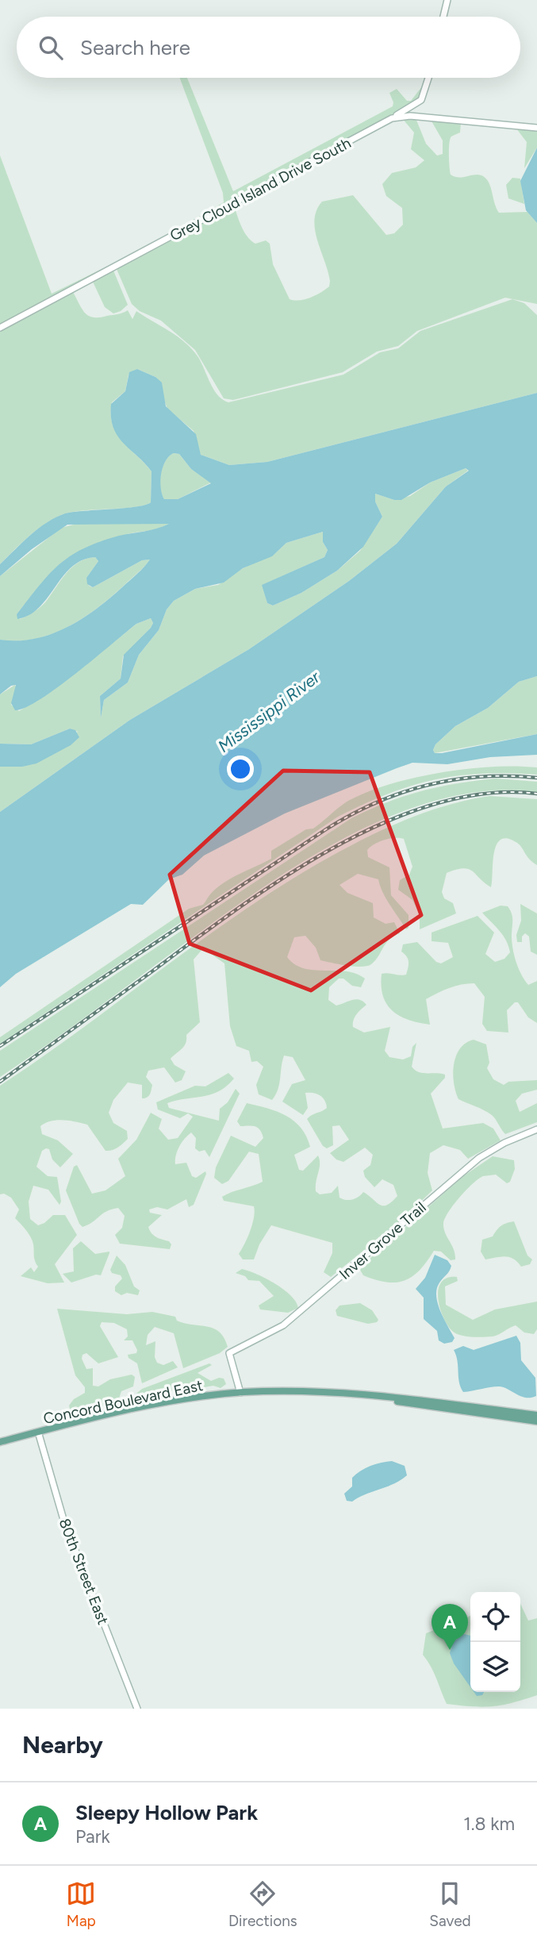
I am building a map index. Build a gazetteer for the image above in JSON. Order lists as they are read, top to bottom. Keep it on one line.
{"streets":{"main road":["Concord Boulevard East"],"street":["Grey Cloud Island Drive South","Inver Grove Trail","80th Street East"]},"crossings":[["Inver Grove Trail","Concord Boulevard East"],["Concord Boulevard East","80th Street East"]],"water":["Mississippi River"],"page":{"search":"Search here","pins":"A","heading":"Nearby","list":[{"mark":"A","name":"Sleepy Hollow Park","note":"Park","value":"1.8 km"}],"nav":["Map","Directions","Saved"]}}
